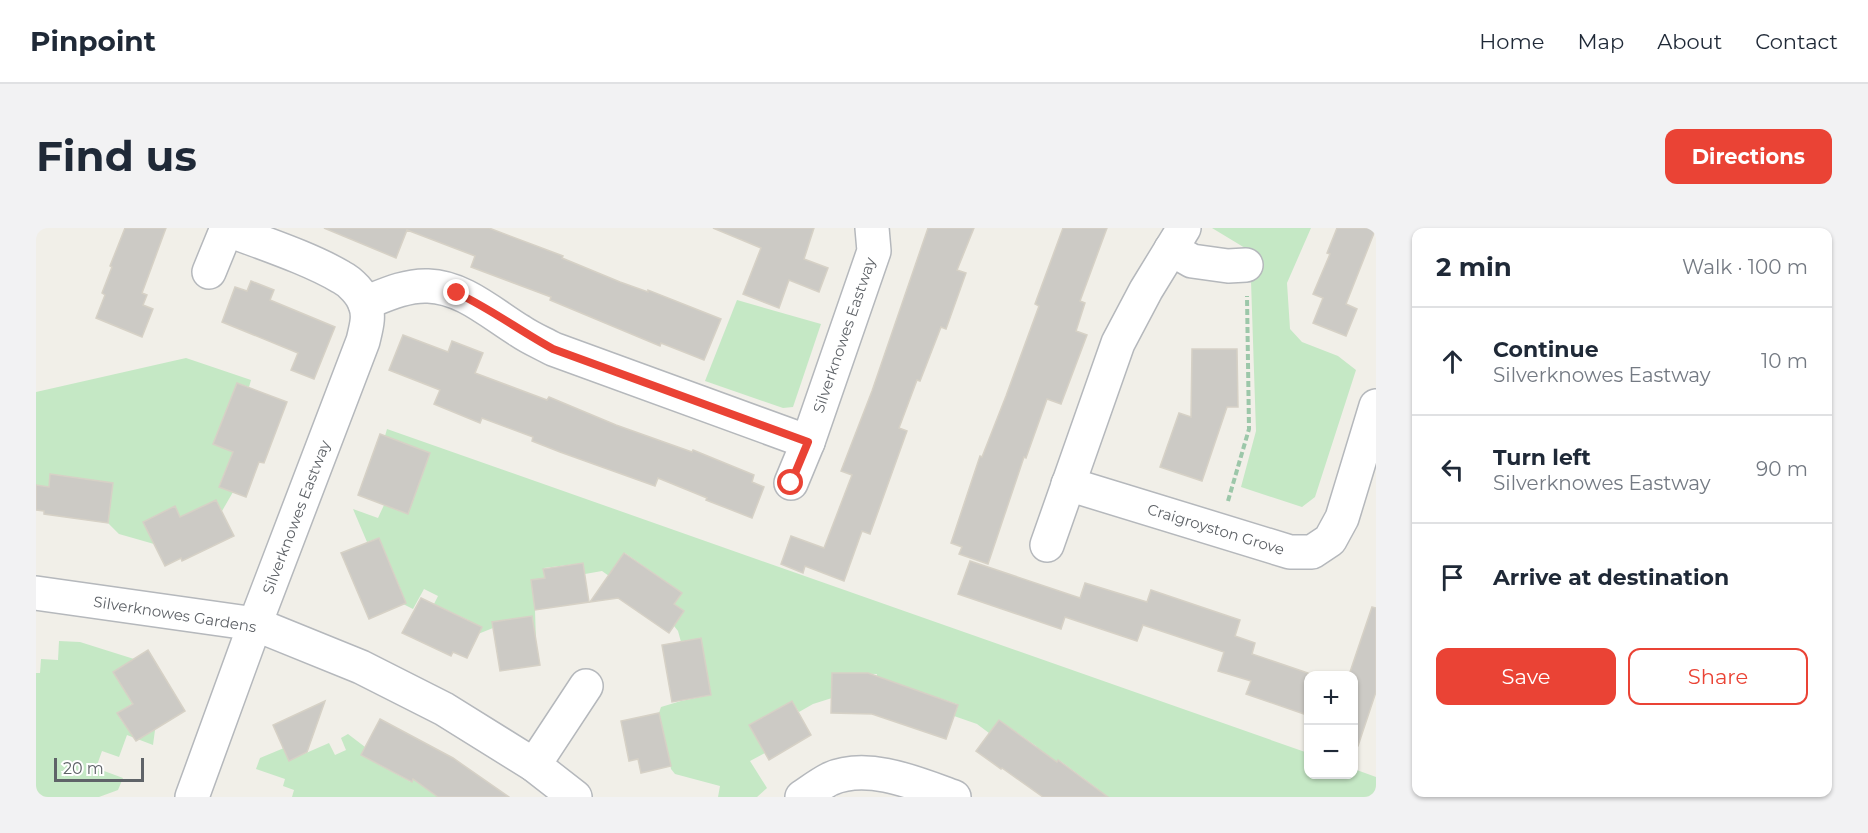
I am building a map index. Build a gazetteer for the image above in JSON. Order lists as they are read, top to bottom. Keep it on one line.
{"streets":{"street":["Silverknowes Eastway","Craigroyston Grove","Silverknowes Gardens"]},"crossings":[["Silverknowes Eastway","Silverknowes Gardens"]],"scale_bar":"20 m","page":{"header":"Pinpoint","nav":["Home","Map","About","Contact"],"buttons":["Directions",["Save","Share"]],"title":"Find us","heading":["2 min","Walk · 100 m"],"list":[["Continue","Silverknowes Eastway","10 m"],["Turn left","Silverknowes Eastway","90 m"],"Arrive at destination"],"map_buttons":["+","−"],"scale":"20 m"}}
